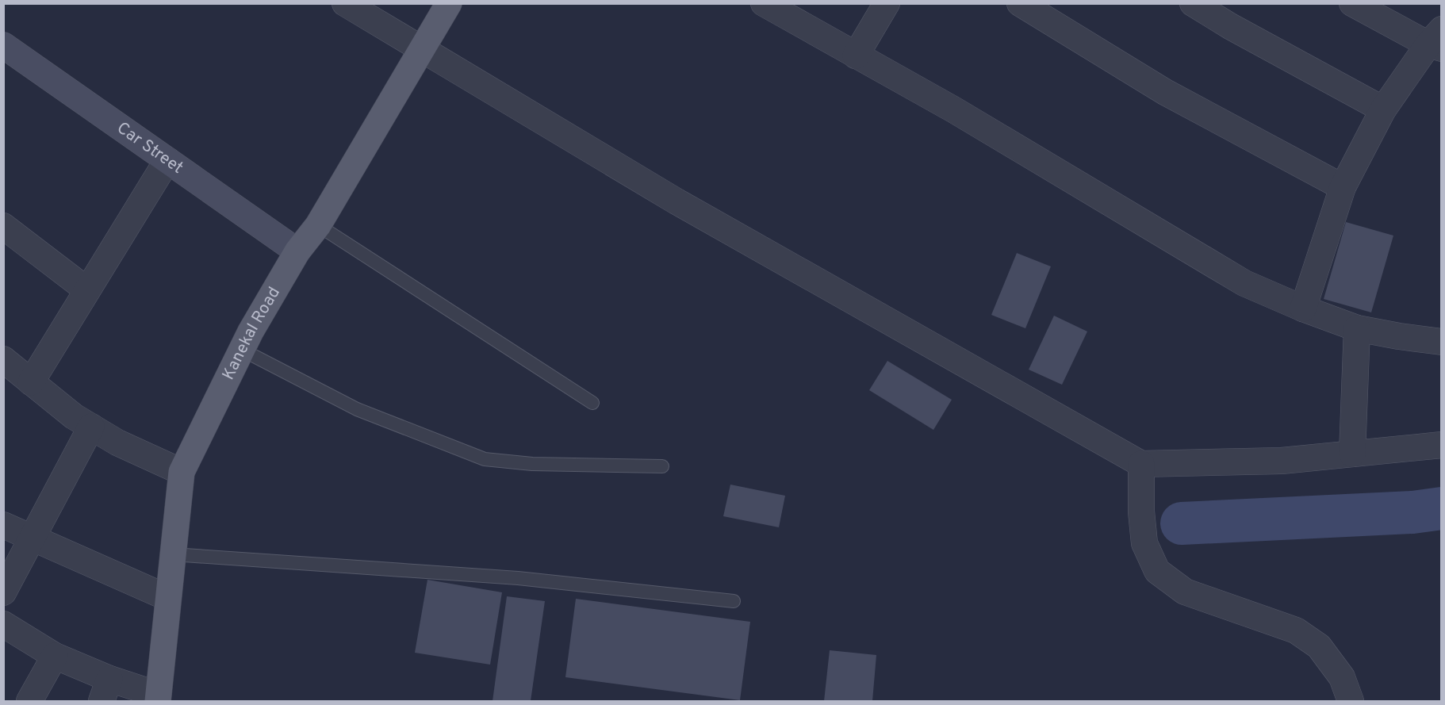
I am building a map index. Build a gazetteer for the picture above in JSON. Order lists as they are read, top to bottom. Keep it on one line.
{"streets":{"main road":["Kanekal Road"],"street":["Car Street"]},"crossings":[["Car Street","Kanekal Road"]]}
